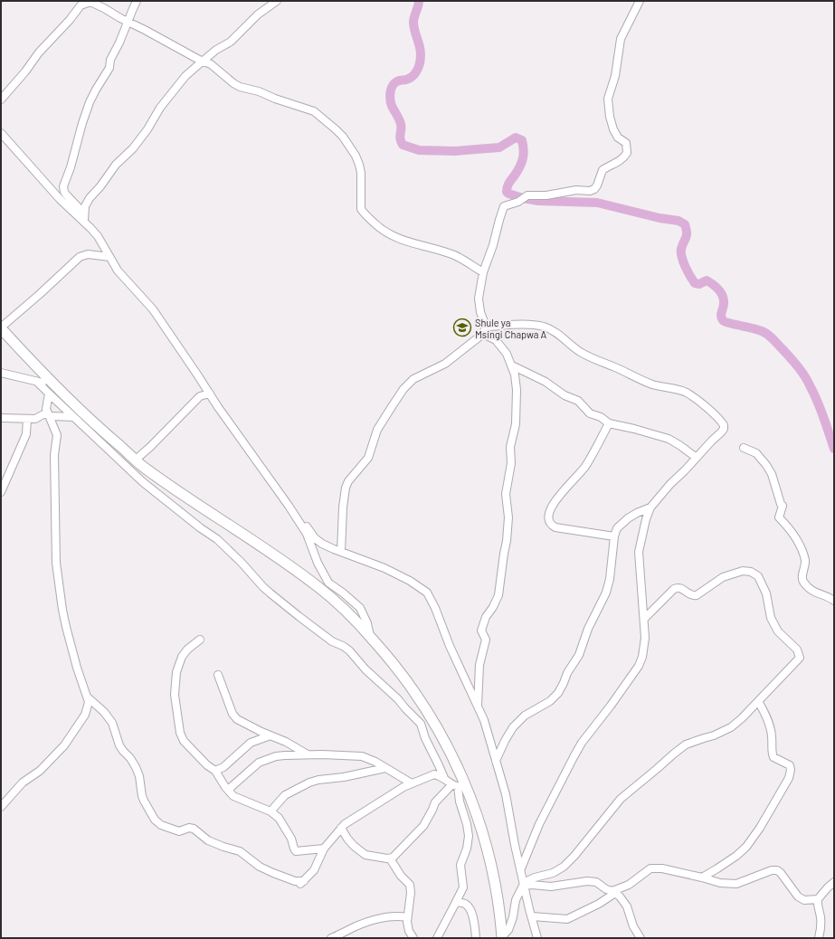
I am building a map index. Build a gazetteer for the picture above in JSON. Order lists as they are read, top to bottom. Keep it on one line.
{"places":{"school or university":["Shule ya Msingi Chapwa A"]}}
